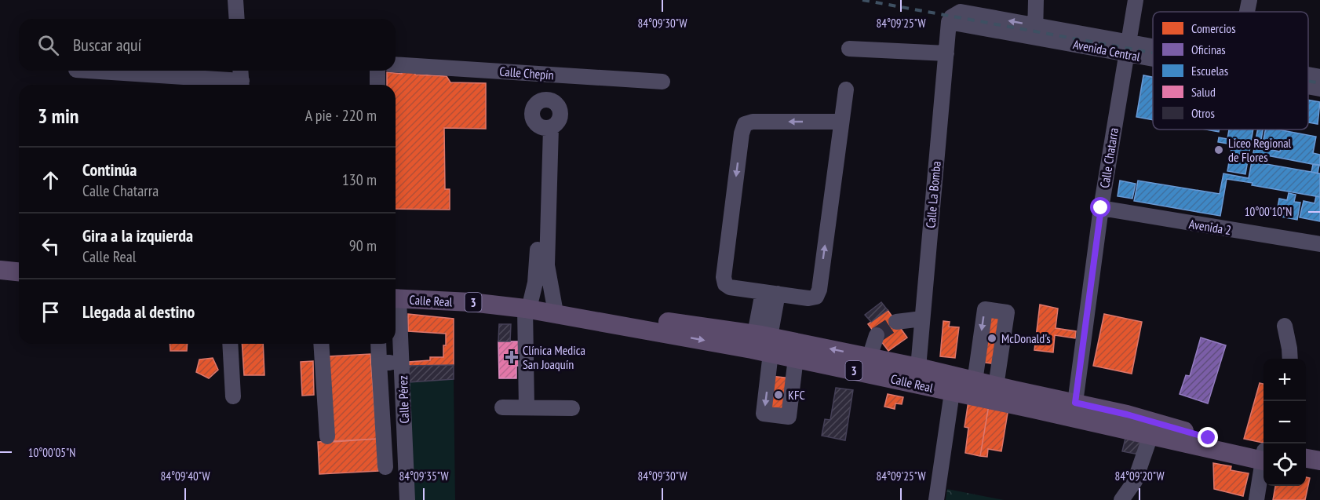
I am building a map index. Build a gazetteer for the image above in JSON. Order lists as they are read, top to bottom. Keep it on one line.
{"streets":{"main road":["Calle Real","3"],"street":["Avenida Central","Calle Chepín","Calle Chatarra","Calle La Bomba","Avenida 2","Calle Pérez"]},"crossings":[["Avenida Central","Calle Chatarra"],["Avenida Central","Calle La Bomba"],["Calle Chatarra","Avenida 2"],["Calle Chatarra","Calle Real"],["Calle La Bomba","Calle Real"]],"places":{"other":["Liceo Regional de Flores","McDonald's","KFC"],"health":["Clínica Medica San Joaquín"]},"legend":["Comercios","Oficinas","Escuelas","Salud","Otros"],"page":{"search":"Buscar aquí","heading":["3 min","A pie · 220 m"],"list":[["Continúa","Calle Chatarra","130 m"],["Gira a la izquierda","Calle Real","90 m"],"Llegada al destino"],"map_buttons":["+","−"]},"coordinates":["84°09'30\"W","84°09'25\"W","10°00'10\"N","10°00'05\"N","84°09'40\"W","84°09'35\"W","84°09'20\"W"]}
